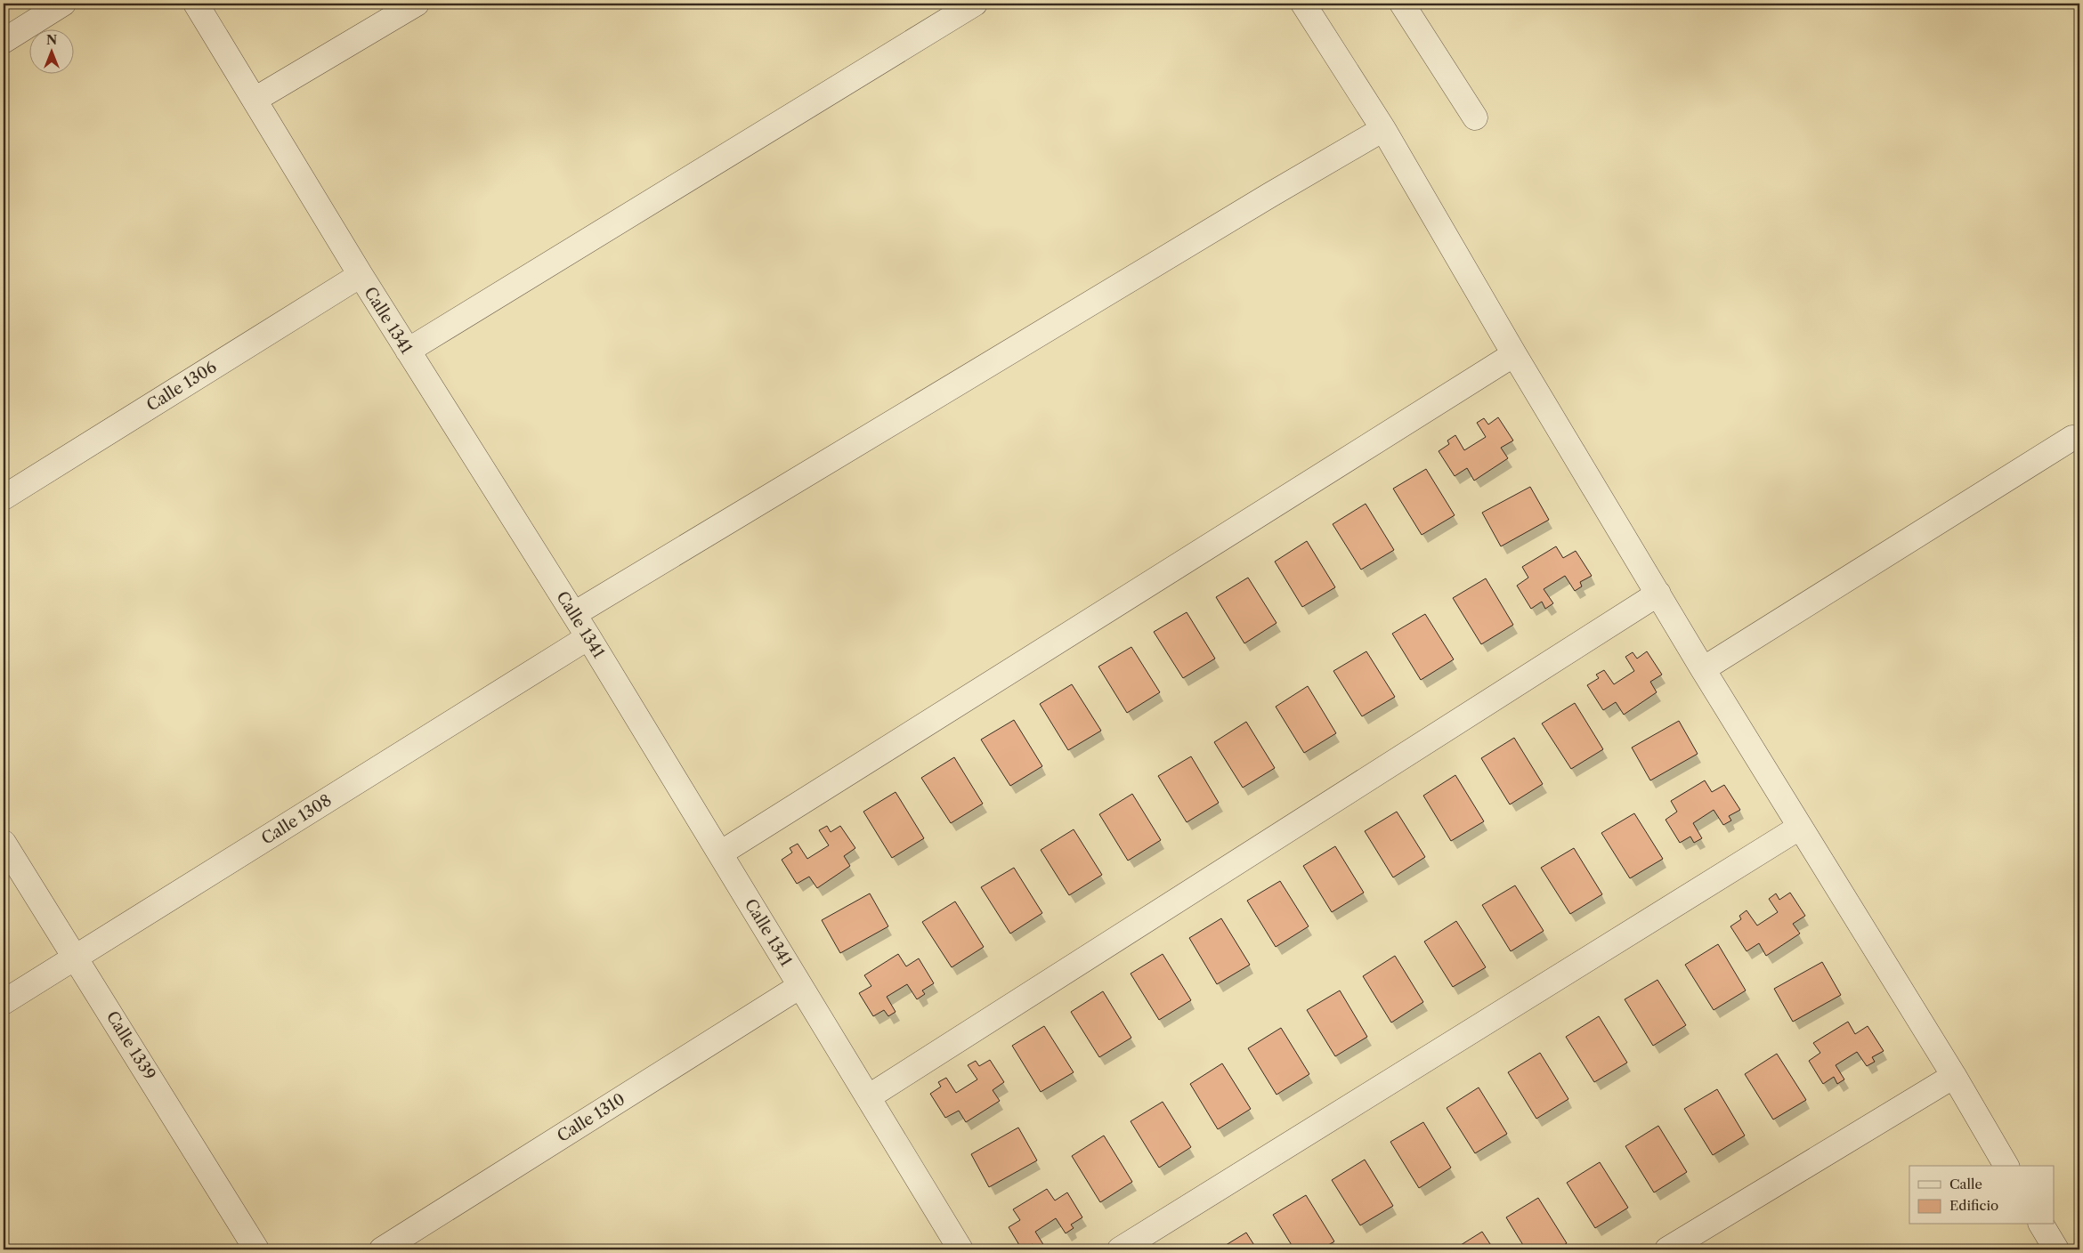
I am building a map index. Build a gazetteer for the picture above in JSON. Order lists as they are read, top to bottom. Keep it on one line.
{"streets":{"street":["Calle 1341","Calle 1306","Calle 1308","Calle 1339","Calle 1310"]},"crossings":[["Calle 1341","Calle 1306"],["Calle 1341","Calle 1308"],["Calle 1341","Calle 1310"],["Calle 1308","Calle 1339"]],"legend":["Calle","Edificio"],"north":"top"}
